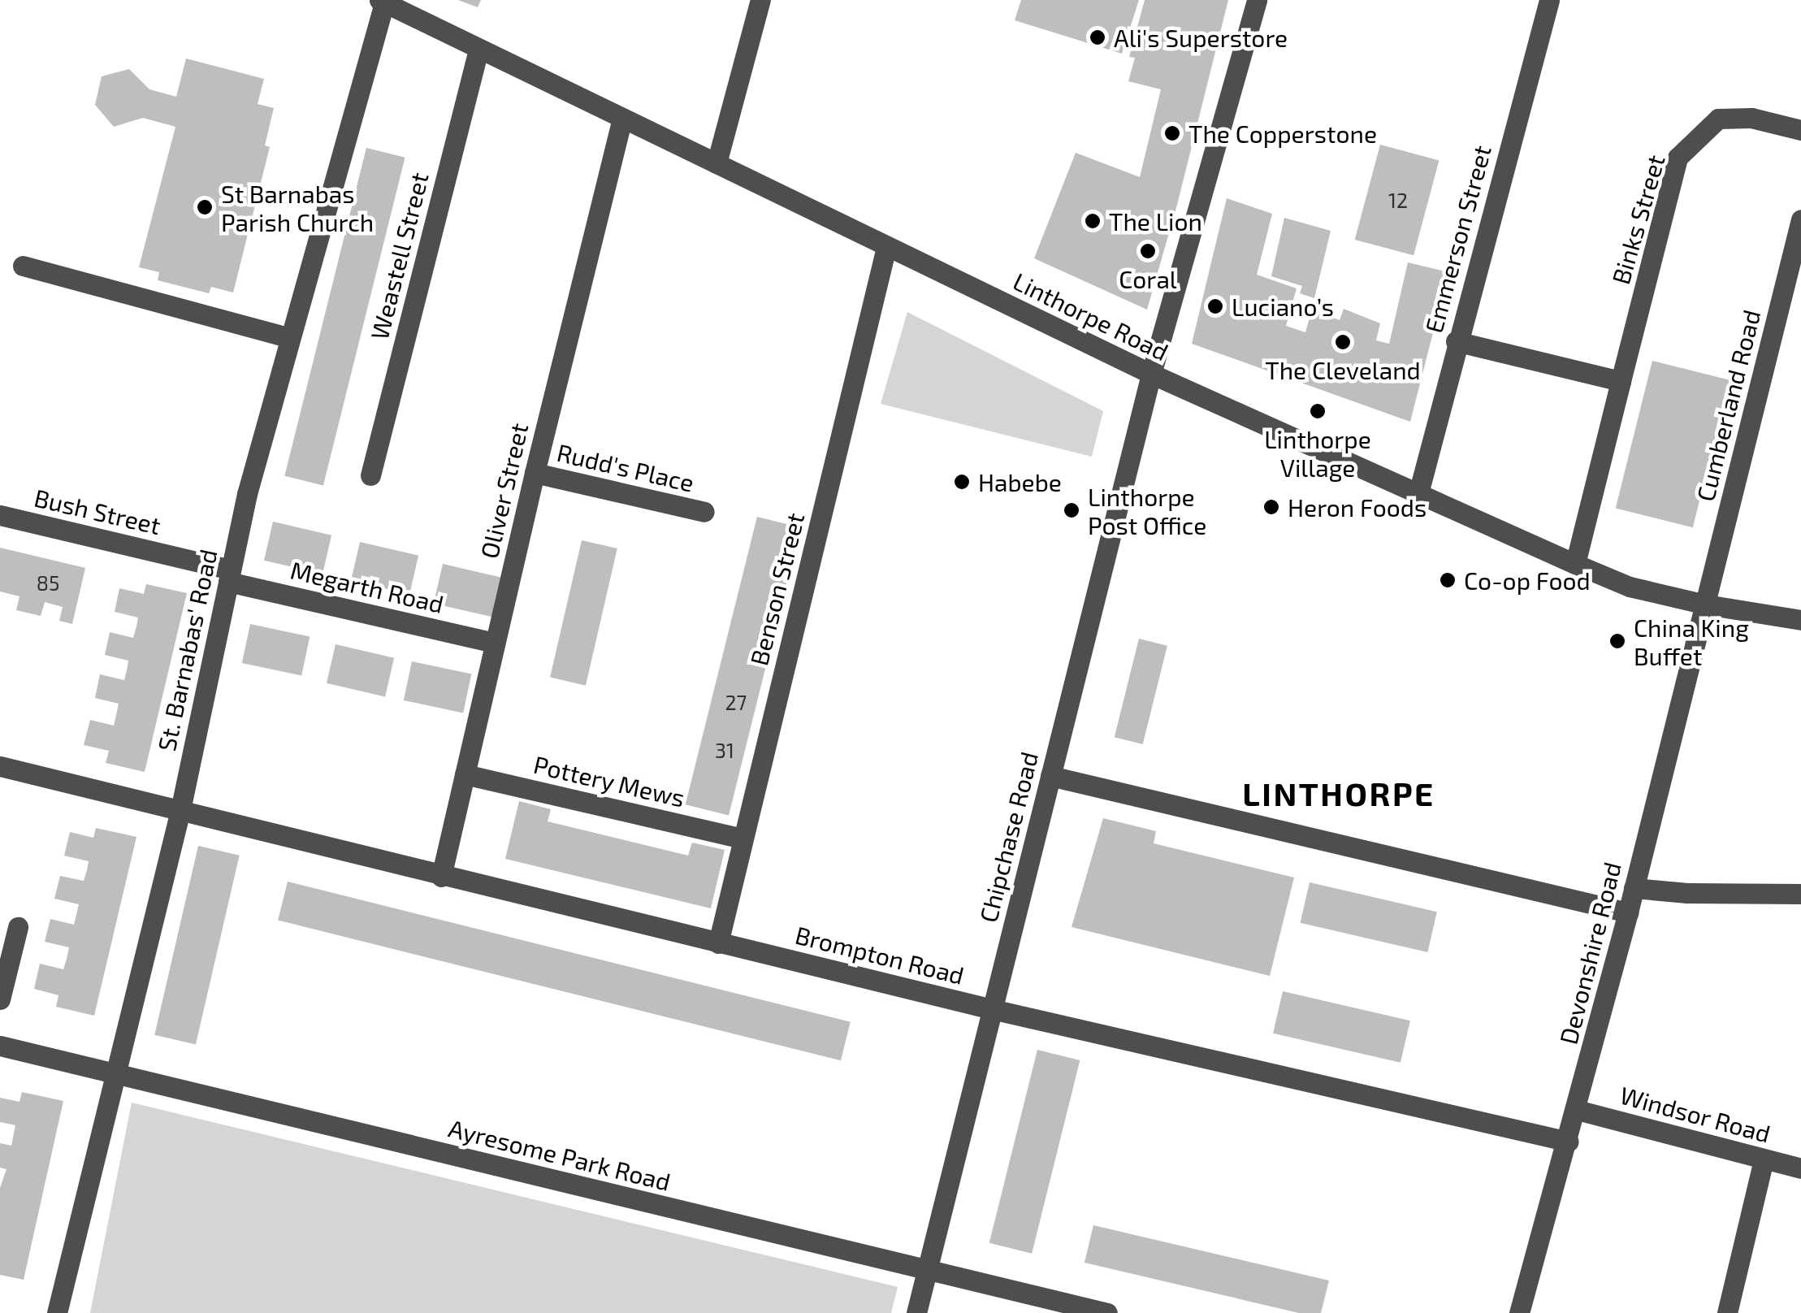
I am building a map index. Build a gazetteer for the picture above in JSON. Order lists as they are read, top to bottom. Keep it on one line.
{"streets":{"street":["Binks Street","Emmerson Street","Weastell Street","Linthorpe Road","Cumberland Road","Rudd's Place","Oliver Street","Bush Street","Megarth Road","Benson Street","St. Barnabas' Road","Pottery Mews","Chipchase Road","Devonshire Road","Brompton Road","Windsor Road","Ayresome Park Road"]},"crossings":[["Binks Street","Linthorpe Road"],["Emmerson Street","Linthorpe Road"],["Weastell Street","Linthorpe Road"],["Linthorpe Road","Cumberland Road"],["Linthorpe Road","Oliver Street"],["Linthorpe Road","Benson Street"],["Linthorpe Road","St. Barnabas' Road"],["Linthorpe Road","Chipchase Road"],["Linthorpe Road","Devonshire Road"],["Cumberland Road","Devonshire Road"],["Rudd's Place","Oliver Street"],["Oliver Street","Megarth Road"],["Oliver Street","Pottery Mews"],["Oliver Street","Brompton Road"],["Bush Street","Megarth Road"],["Bush Street","St. Barnabas' Road"],["Megarth Road","St. Barnabas' Road"],["Benson Street","Pottery Mews"],["Benson Street","Brompton Road"],["St. Barnabas' Road","Brompton Road"],["St. Barnabas' Road","Ayresome Park Road"],["Chipchase Road","Brompton Road"],["Chipchase Road","Ayresome Park Road"],["Devonshire Road","Brompton Road"],["Devonshire Road","Windsor Road"]],"districts":["LINTHORPE"],"places":["Ali's Superstore","The Copperstone","St Barnabas Parish Church","The Lion","Coral","Luciano’s","The Cleveland","Linthorpe Village","Habebe","Heron Foods","Linthorpe Post Office","Co-op Food","China King Buffet"],"house_numbers":["12","85","27","31"]}
